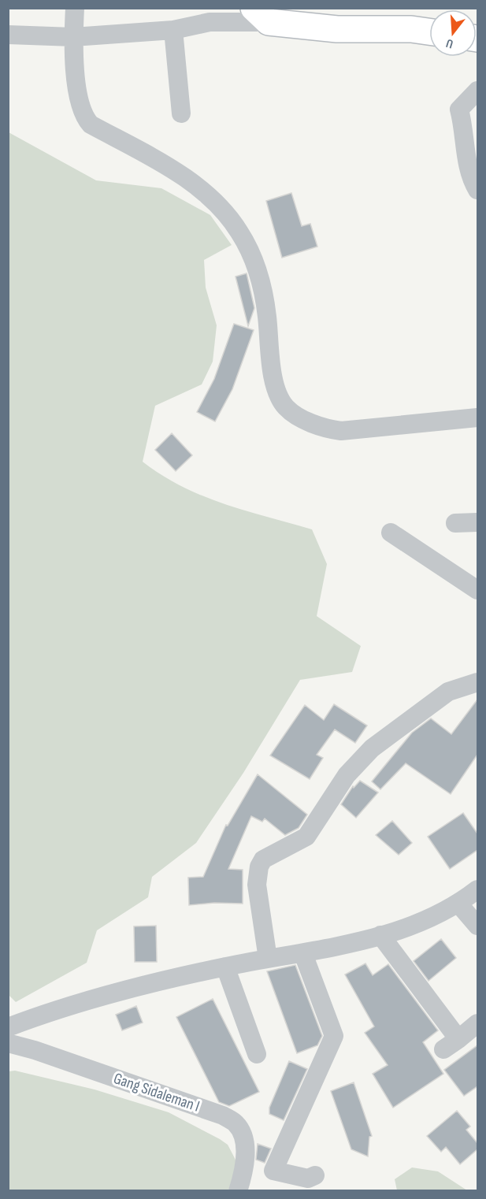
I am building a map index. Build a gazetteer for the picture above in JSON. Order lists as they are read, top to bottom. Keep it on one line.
{"streets":{"street":["Gang Sidaleman I"]},"north":"bottom"}
